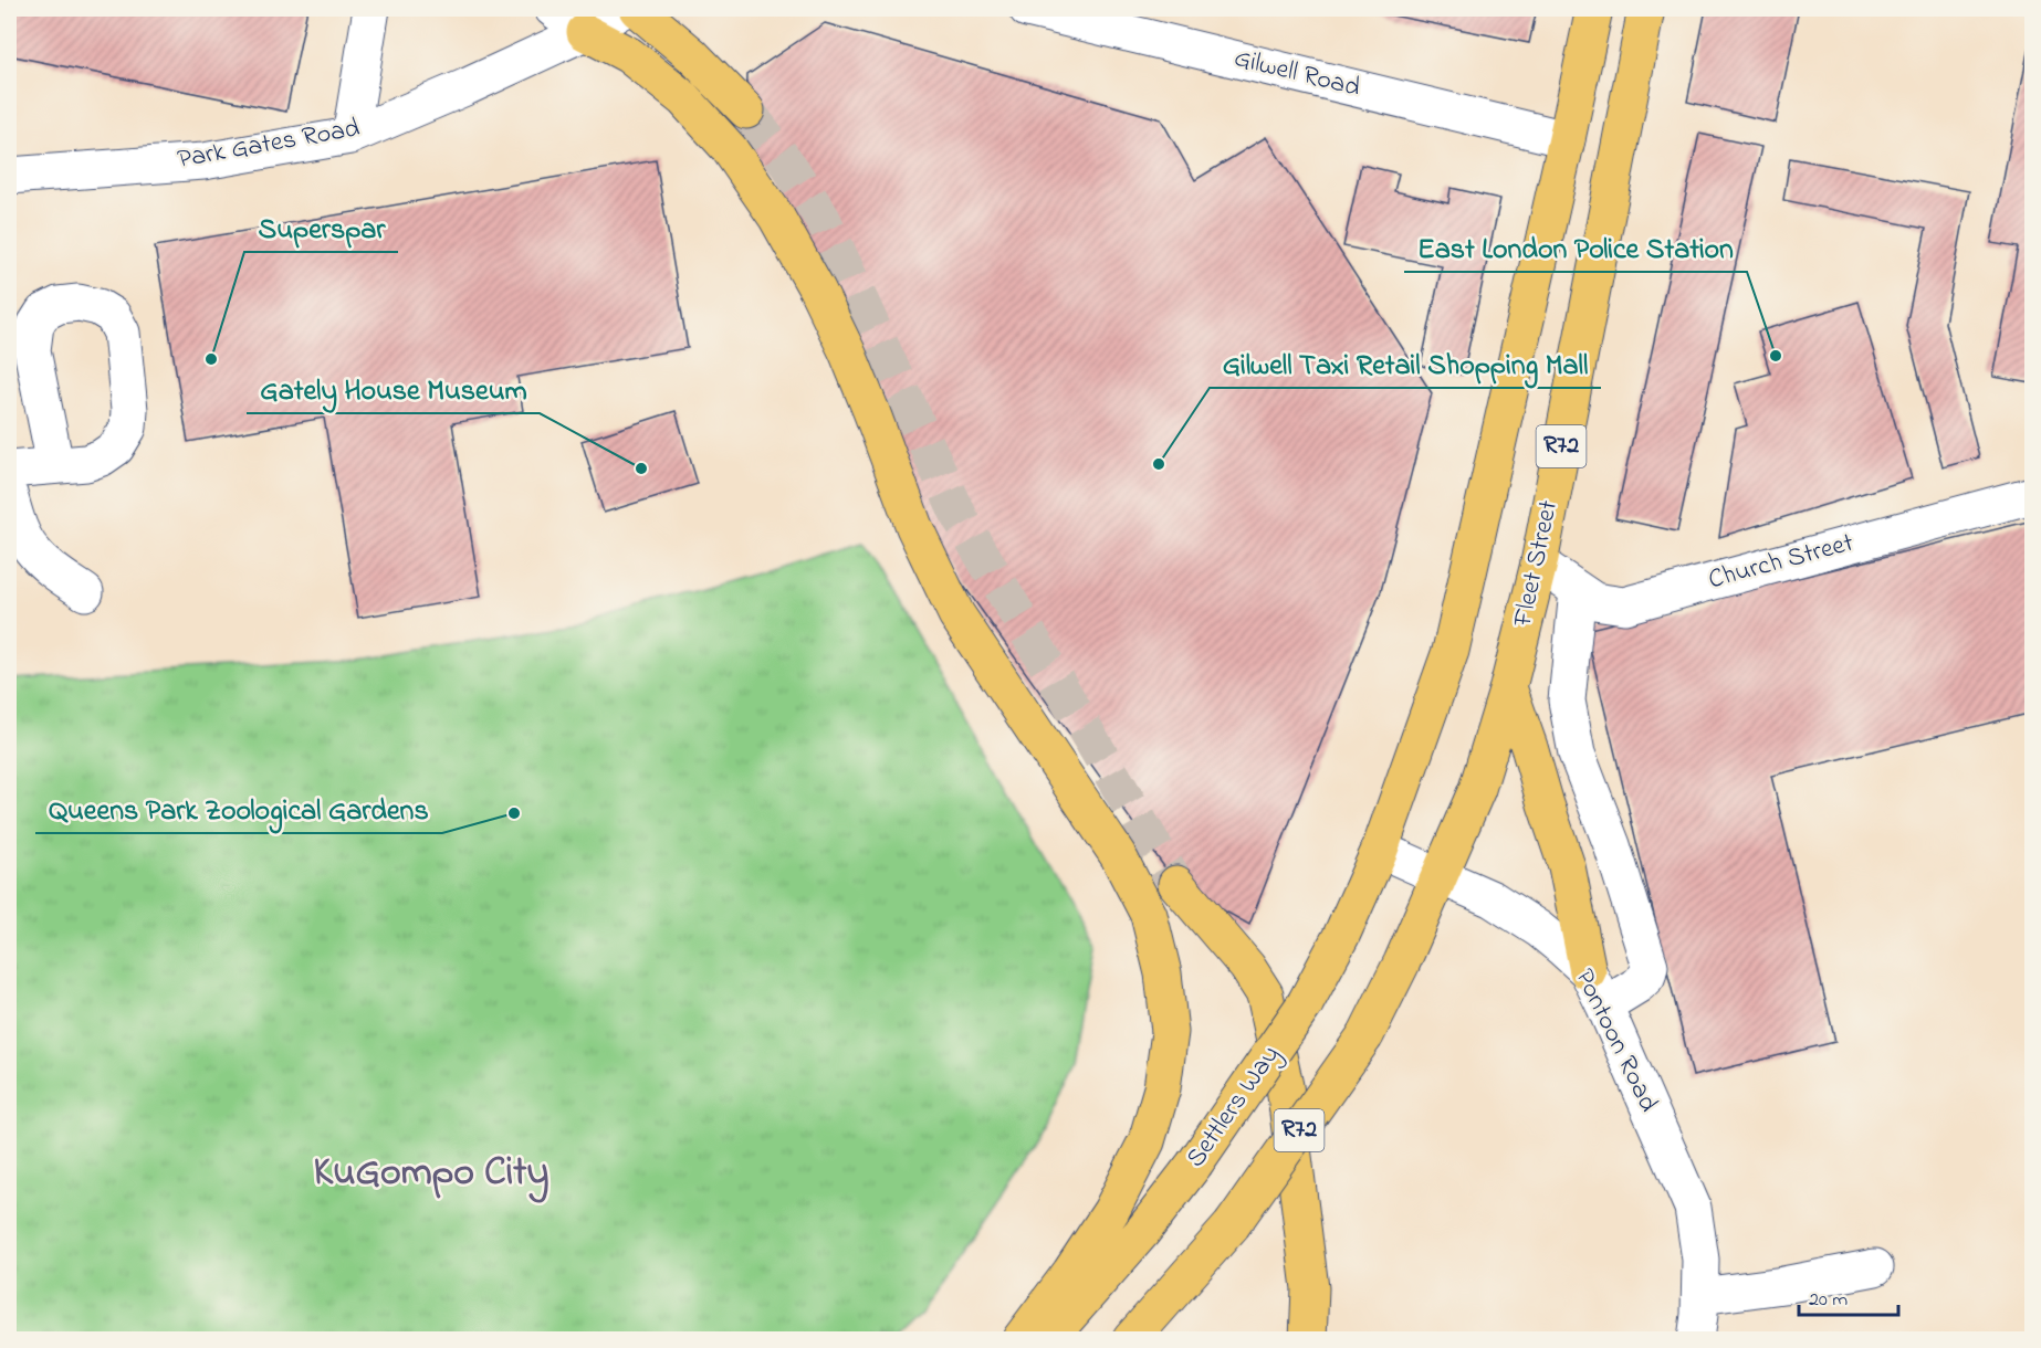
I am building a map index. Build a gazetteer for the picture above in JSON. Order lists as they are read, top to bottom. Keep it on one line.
{"streets":{"main road":["R72","Fleet Street","Settlers Way"],"street":["Gilwell Road","Park Gates Road","Church Street","Pontoon Road"]},"crossings":[["Gilwell Road","R72"],["R72","Fleet Street"],["R72","Pontoon Road"],["R72","Settlers Way"],["Church Street","Fleet Street"],["Fleet Street","Pontoon Road"],["Pontoon Road","Settlers Way"]],"districts":["KuGompo City"],"places":["East London Police Station","Superspar","Gilwell Taxi Retail Shopping Mall","Gately House Museum","Queens Park Zoological Gardens"],"scale_bar":"20 m"}
